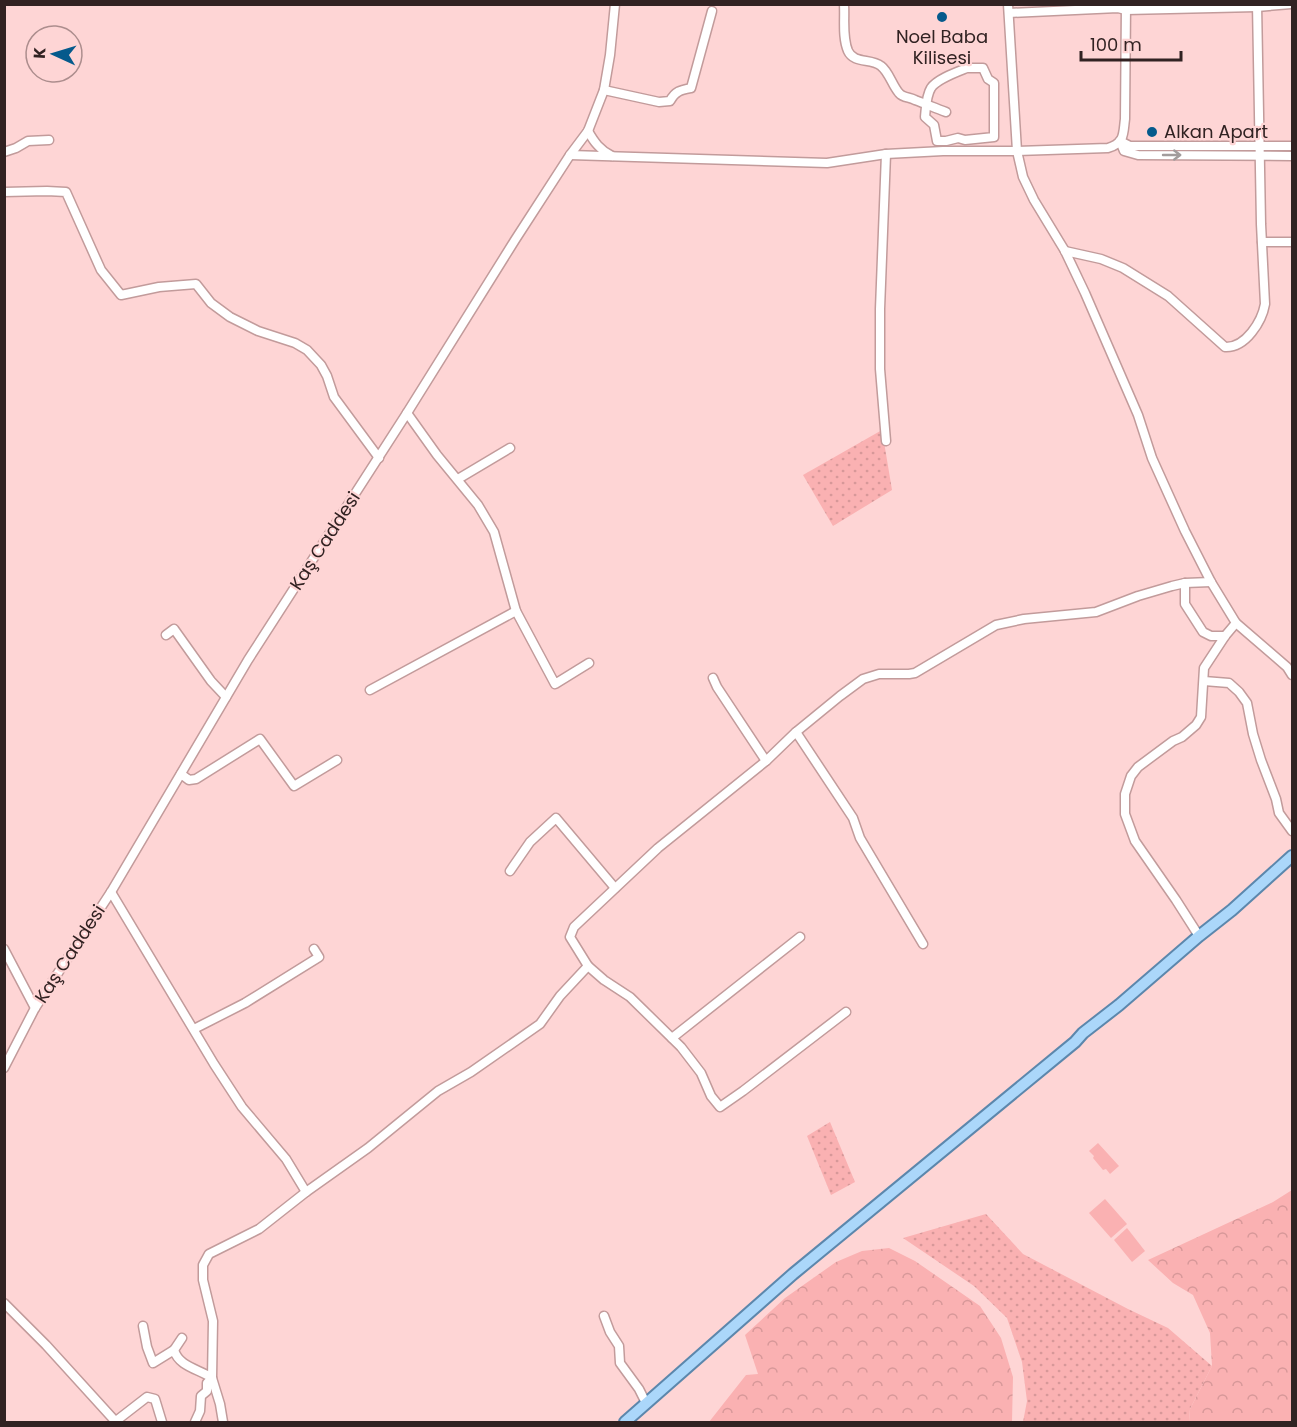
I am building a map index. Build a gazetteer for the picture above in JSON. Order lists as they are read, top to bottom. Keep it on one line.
{"streets":{"street":["Kaş Caddesi"]},"places":["Noel Baba Kilisesi","Alkan Apart"],"scale_bar":"100 m","north":"left"}
